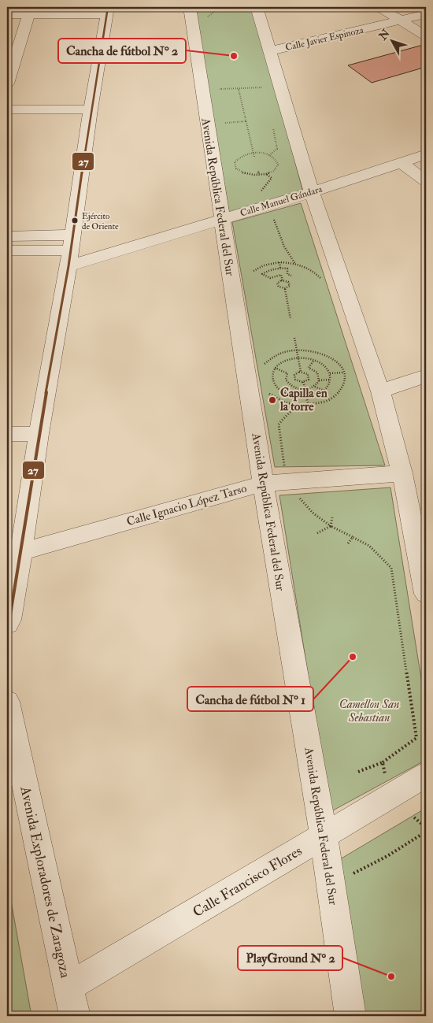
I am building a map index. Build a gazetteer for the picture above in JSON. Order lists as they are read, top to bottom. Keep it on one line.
{"streets":{"street":["Calle Javier Espinoza","Avenida República Federal del Sur","Calle Manuel Gándara","Calle Ignacio López Tarso","Calle Francisco Flores","Avenida Exploradores de Zaragoza"]},"crossings":[["Avenida República Federal del Sur","Calle Manuel Gándara"],["Avenida República Federal del Sur","Calle Ignacio López Tarso"],["Avenida República Federal del Sur","Calle Francisco Flores"],["Calle Francisco Flores","Avenida Exploradores de Zaragoza"]],"parks":["Camellon San Sebastian"],"places":["Cancha de fútbol N° 2","Ejército de Oriente","Capilla en la torre","Cancha de fútbol N° 1","PlayGround N° 2"],"lines":["transit line 27"],"north":"top left"}
